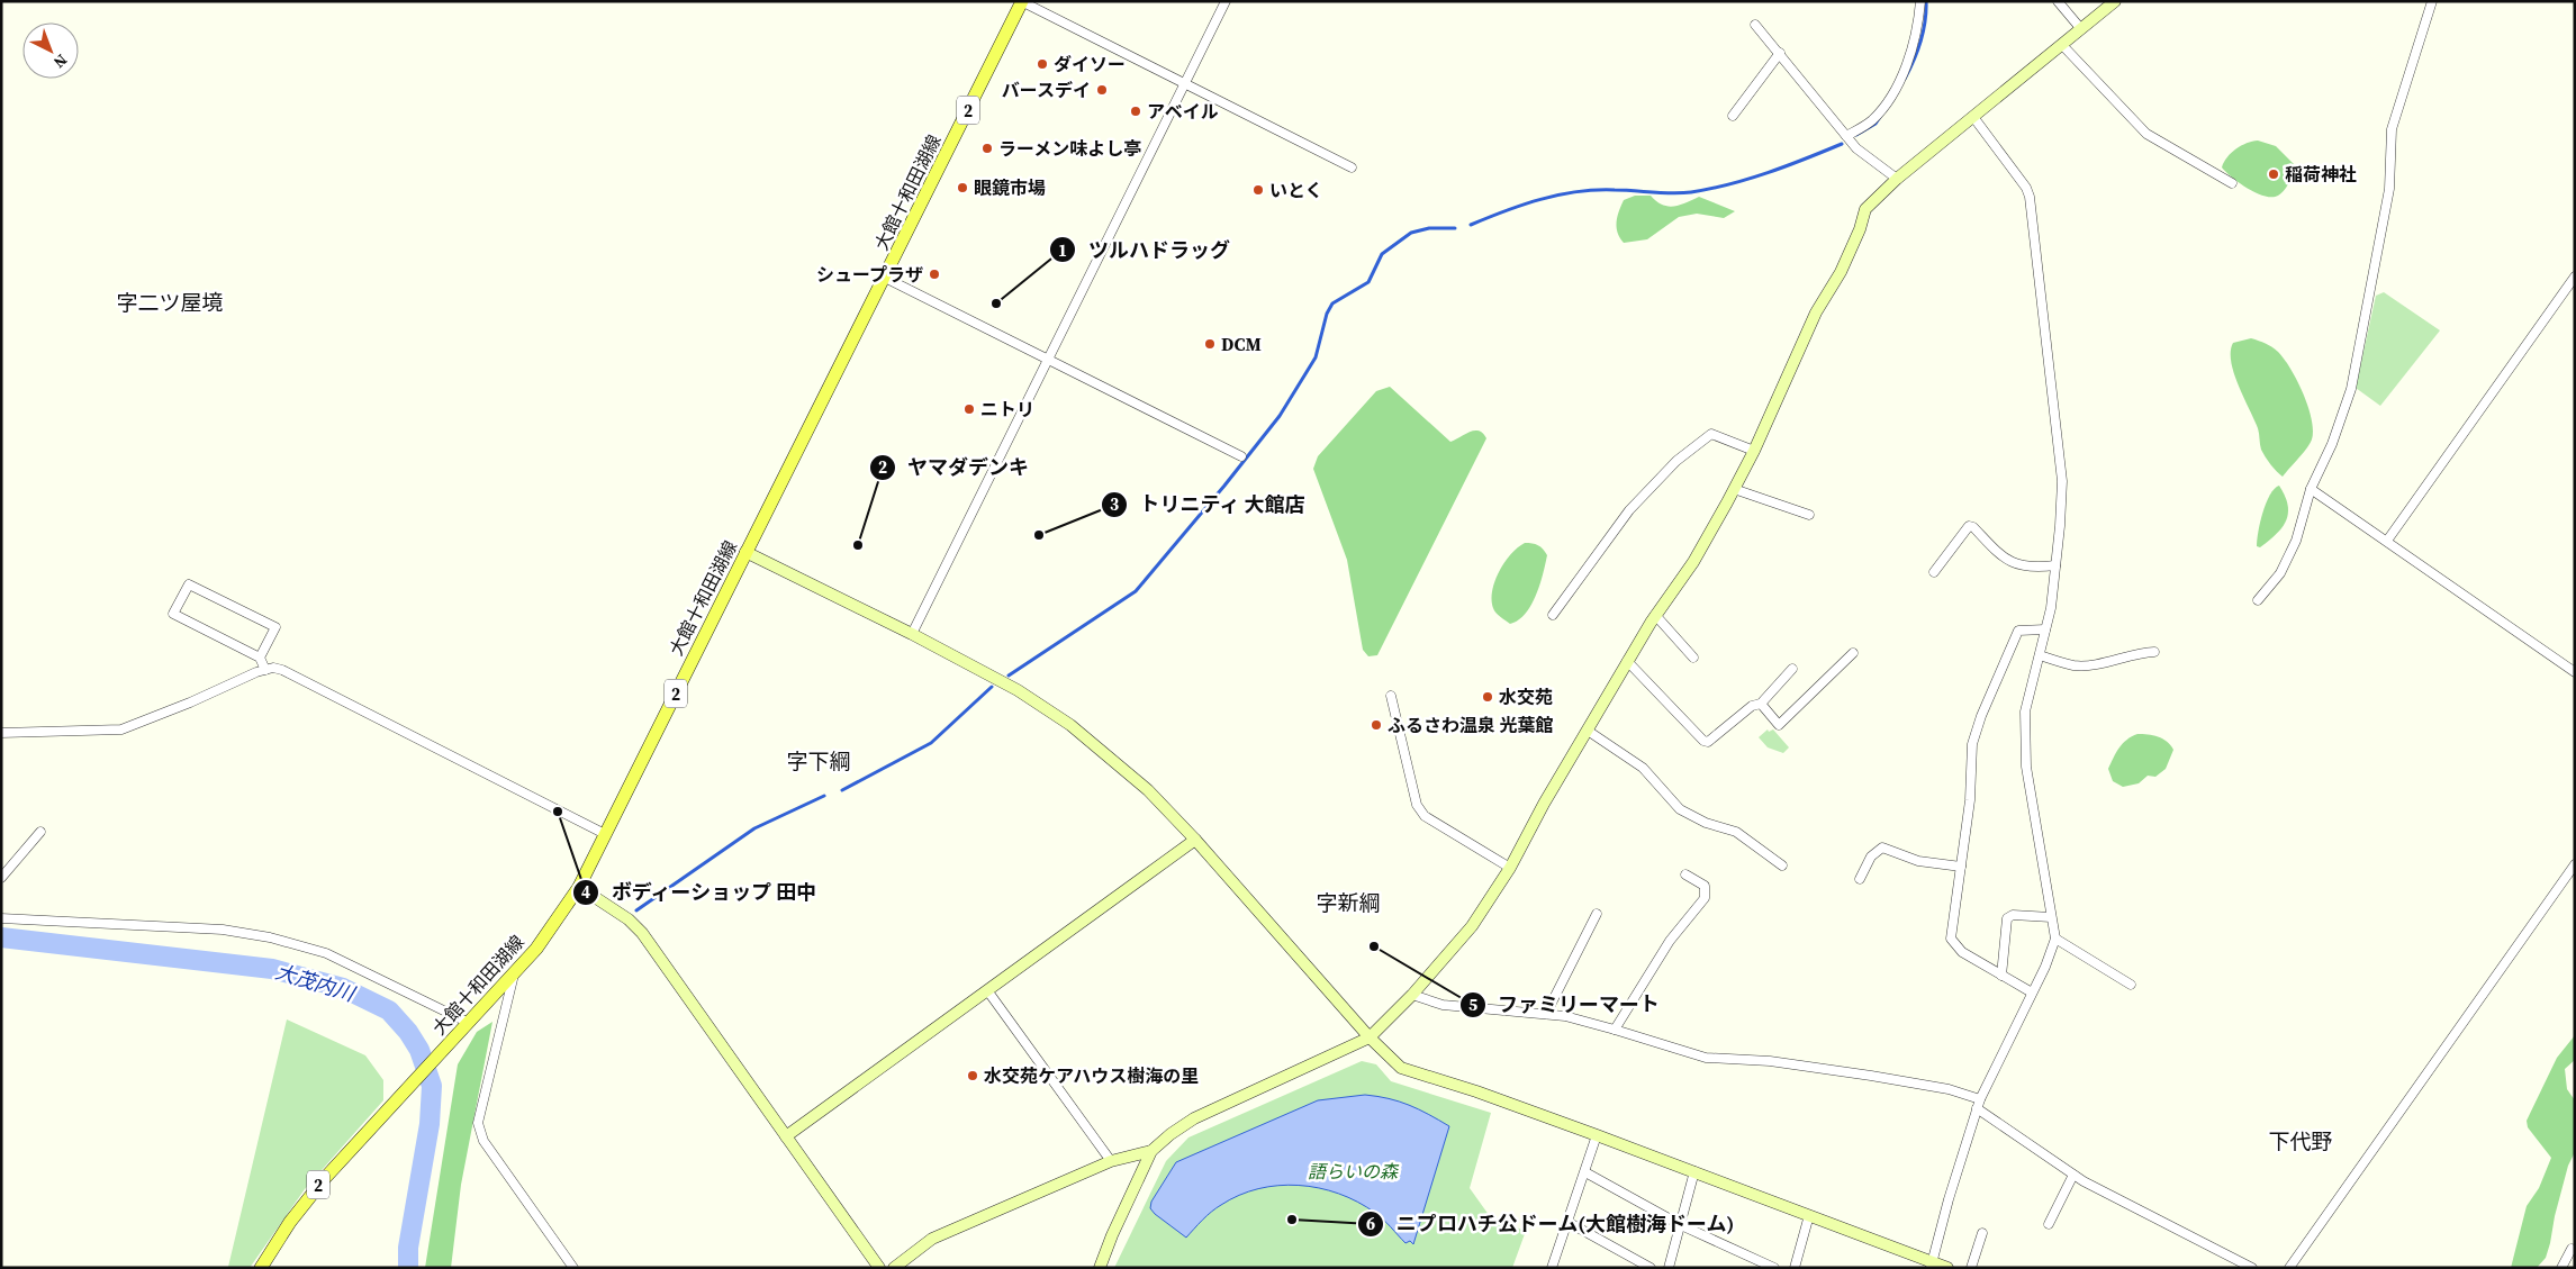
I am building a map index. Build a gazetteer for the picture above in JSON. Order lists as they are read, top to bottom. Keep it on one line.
{"streets":{"main road":["2","大館十和田湖線"]},"districts":["字二ツ屋境","字下綱","字新綱","下代野"],"water":["大茂内川"],"parks":["語らいの森"],"places":["ダイソー","バースデイ","アベイル","ラーメン味よし亭","稲荷神社","眼鏡市場","いとく","シュープラザ","ツルハドラッグ","DCM","ニトリ","トリニティ 大館店","ヤマダデンキ","水交苑","ふるさわ温泉 光葉館","ボディーショップ 田中","ファミリーマート","水交苑ケアハウス樹海の里","ニプロハチ公ドーム(大館樹海ドーム)"],"north":"bottom right"}
